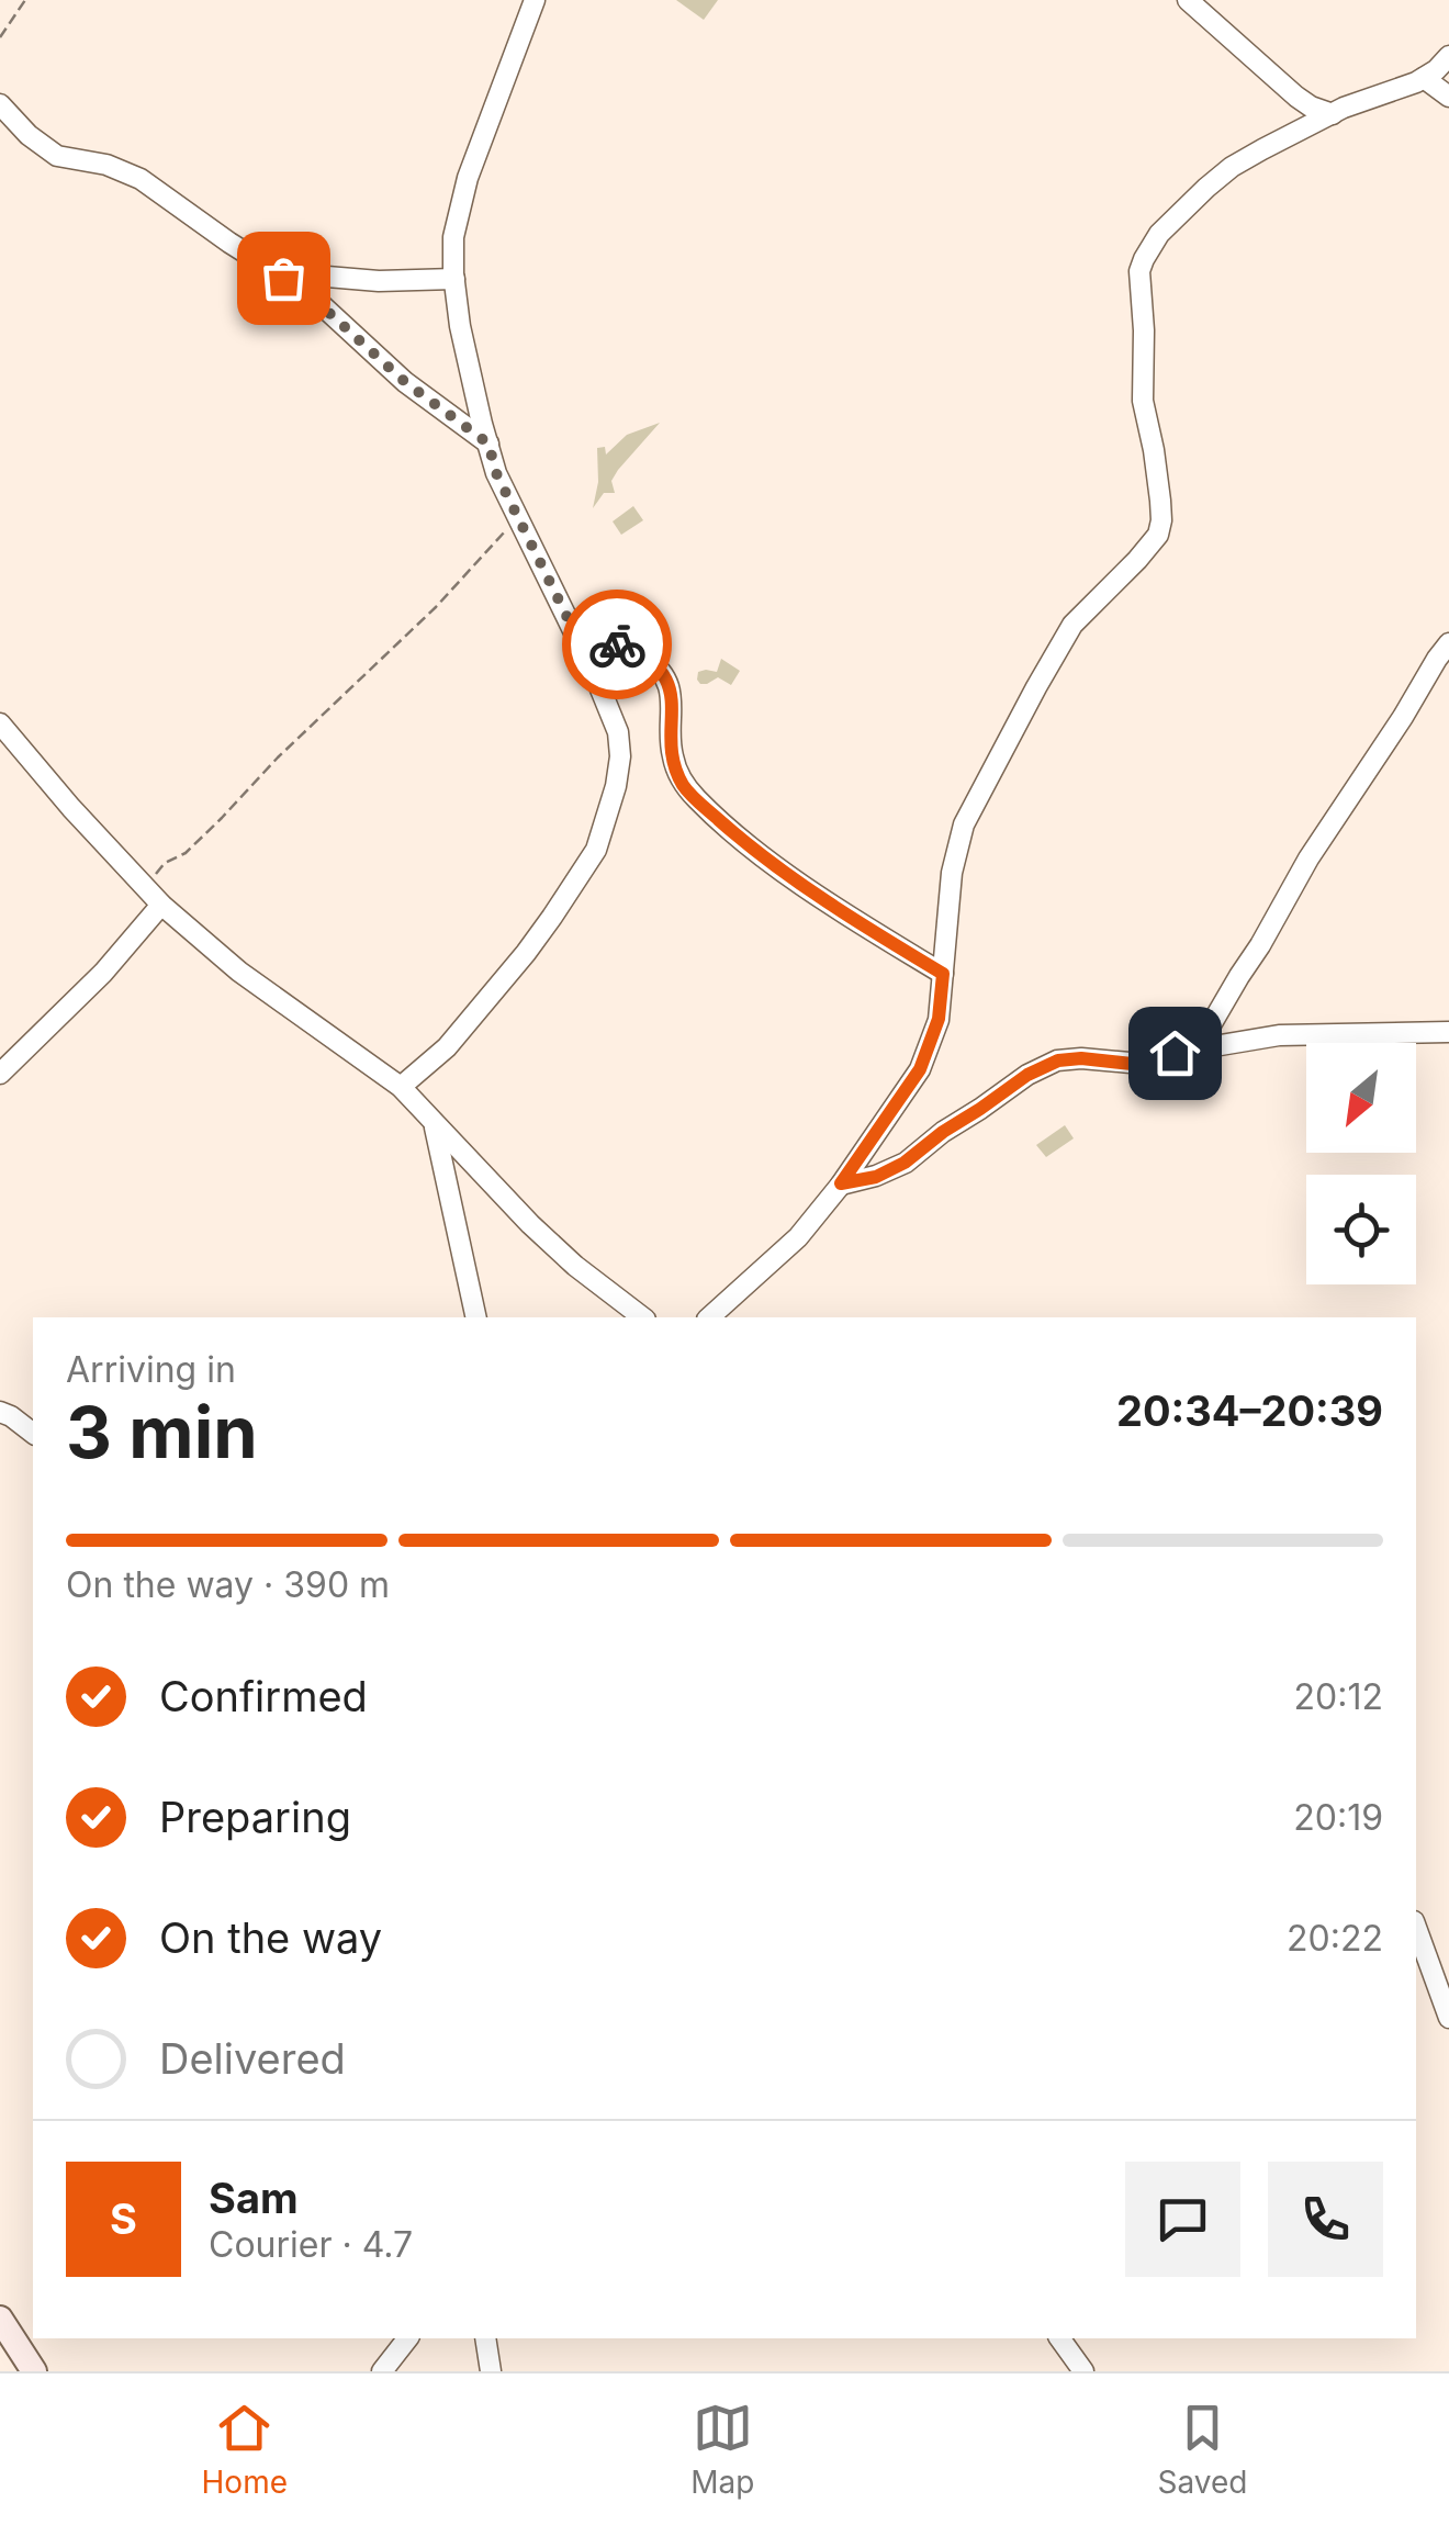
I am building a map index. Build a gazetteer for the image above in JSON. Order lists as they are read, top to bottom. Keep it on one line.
{"north":"bottom left","page":{"heading":["3 min","Arriving in","20:34–20:39"],"panel":["Sam","Courier · 4.7"],"bar":"On the way · 390 m","list":[["Confirmed","20:12"],["Preparing","20:19"],["On the way","20:22"],"Delivered"],"round":"S","tabs":["Home","Map","Saved"]}}
